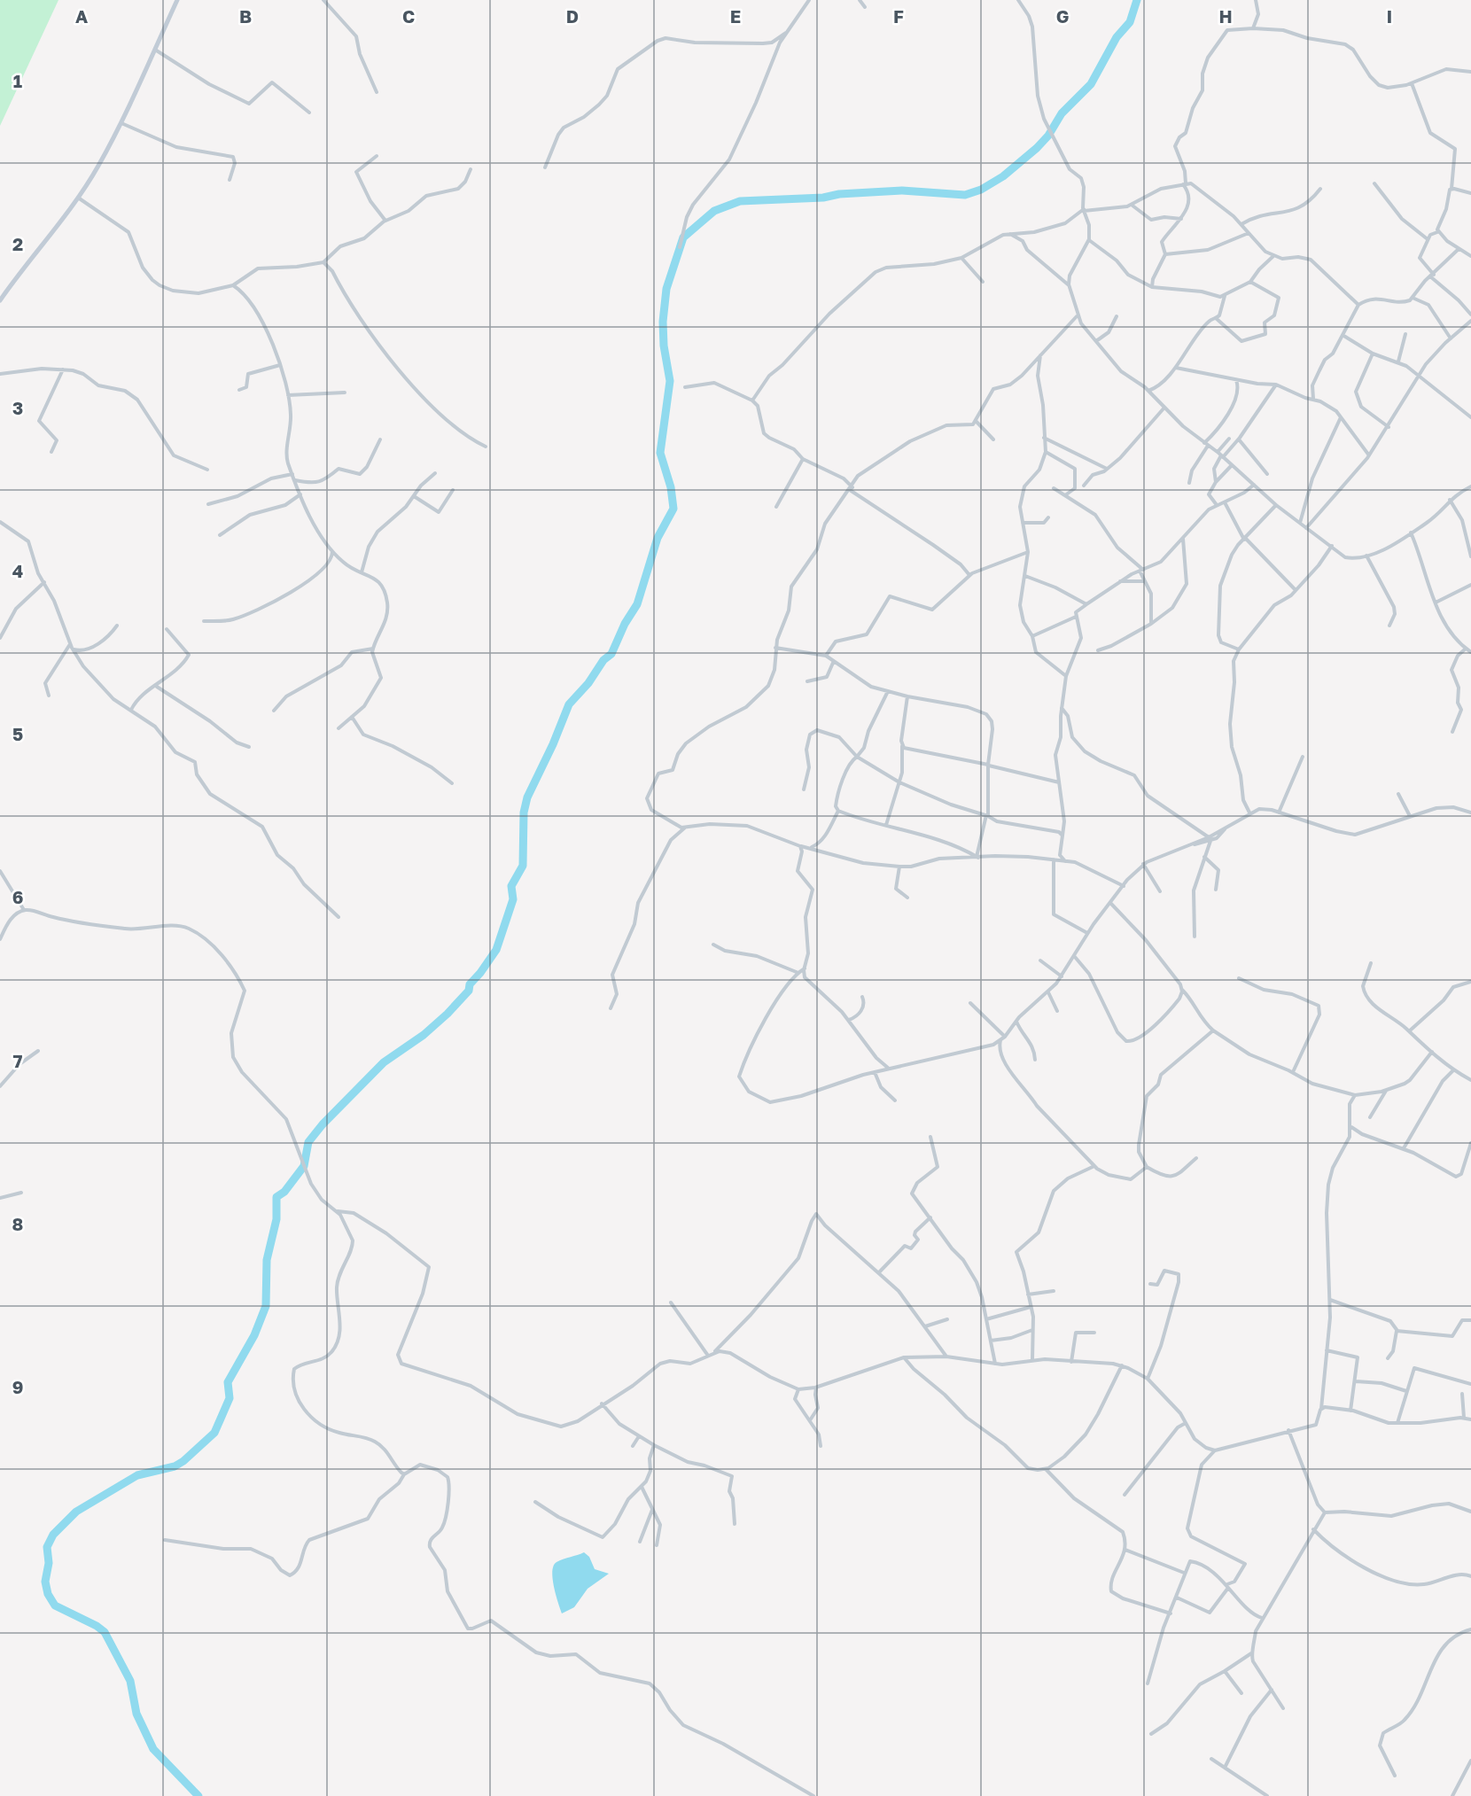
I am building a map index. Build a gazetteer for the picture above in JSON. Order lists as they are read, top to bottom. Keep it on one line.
{"grid":{"columns":["A","B","C","D","E","F","G","H","I"],"rows":["1","2","3","4","5","6","7","8","9"]}}
